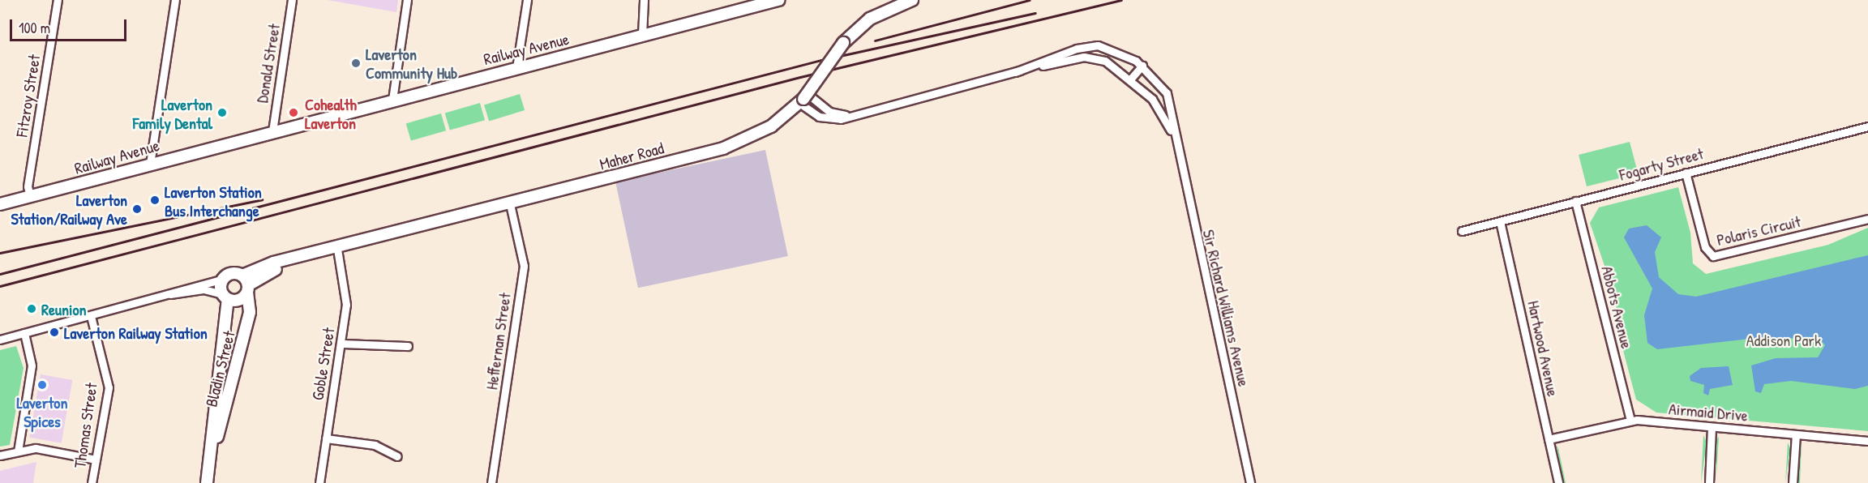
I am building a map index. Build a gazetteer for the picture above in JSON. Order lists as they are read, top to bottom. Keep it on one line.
{"streets":{"street":["Railway Avenue","Donald Street","Fitzroy Street","Maher Road","Fogarty Street","Polaris Circuit","Abbots Avenue","Sir Richard Williams Avenue","Heffernan Street","Hartwood Avenue","Goble Street","Bladin Street","Airmaid Drive","Thomas Street"]},"crossings":[["Railway Avenue","Donald Street"],["Railway Avenue","Fitzroy Street"],["Maher Road","Sir Richard Williams Avenue"],["Maher Road","Heffernan Street"],["Maher Road","Goble Street"],["Maher Road","Bladin Street"],["Fogarty Street","Polaris Circuit"],["Fogarty Street","Abbots Avenue"],["Fogarty Street","Hartwood Avenue"],["Abbots Avenue","Airmaid Drive"],["Hartwood Avenue","Airmaid Drive"]],"parks":["Addison Park"],"places":["Laverton Community Hub","Laverton Family Dental","Cohealth Laverton","Laverton Station Bus Interchange","Laverton Station/Railway Ave","Reunion","Laverton Railway Station","Laverton Spices"],"scale_bar":"100 m"}
